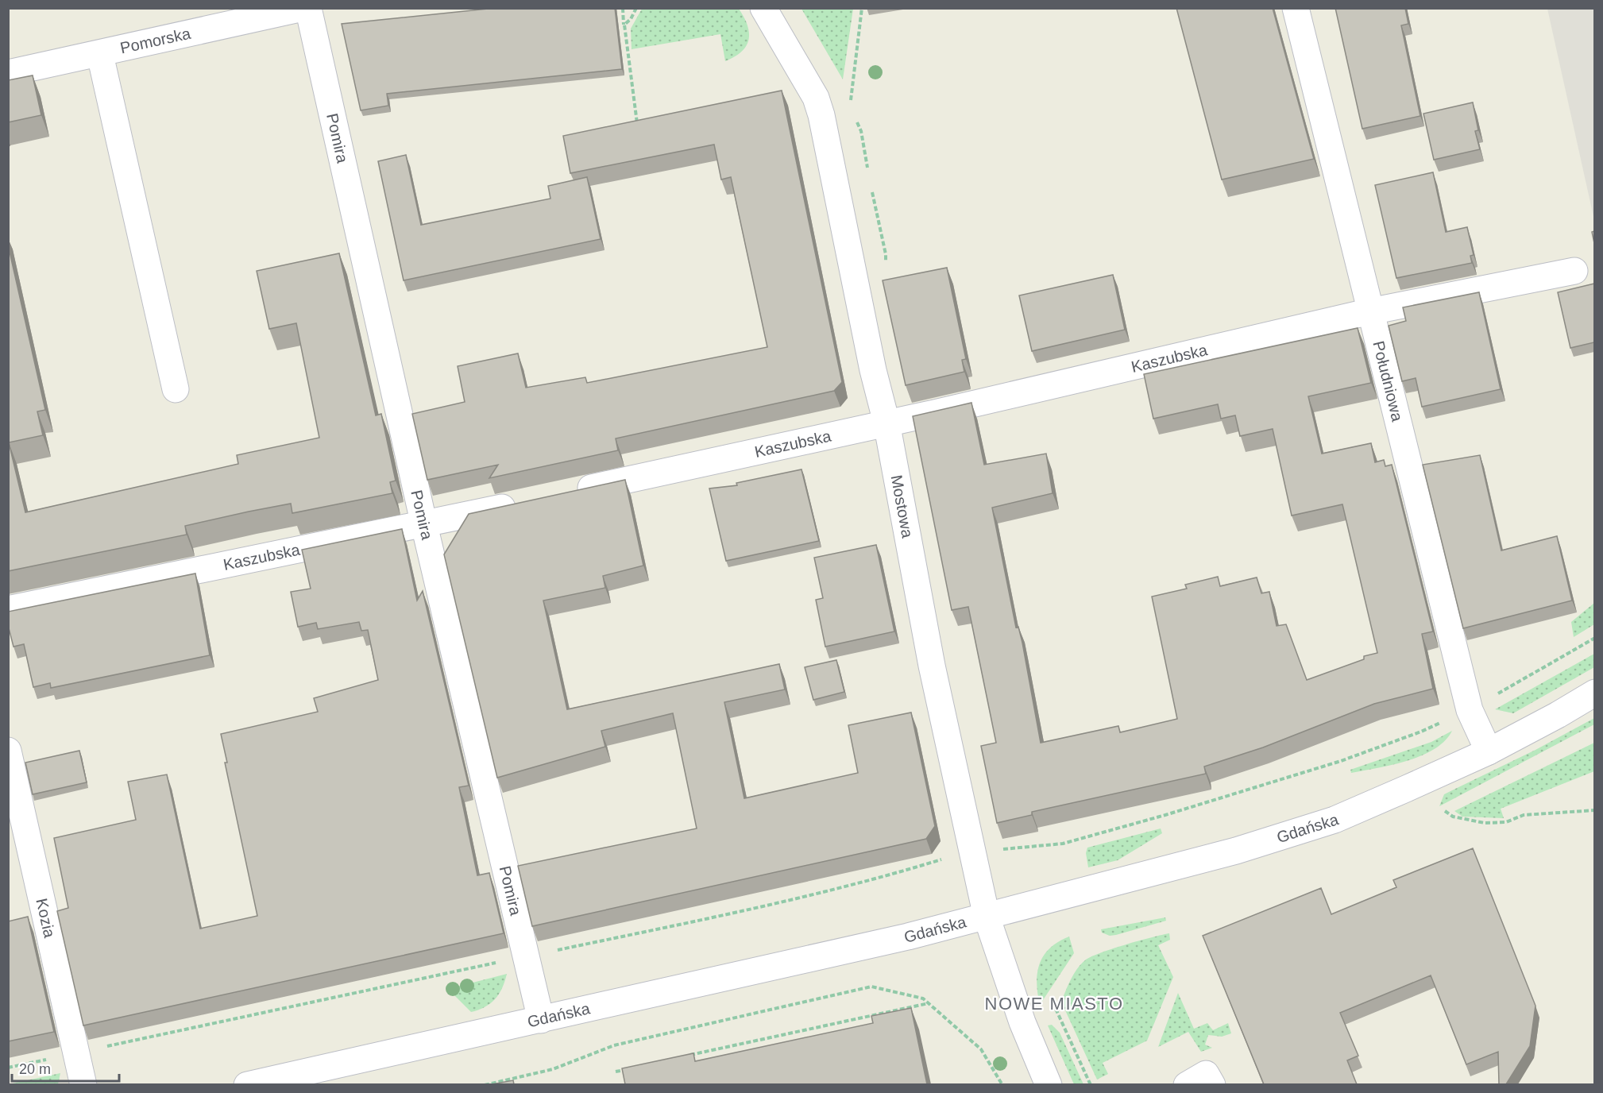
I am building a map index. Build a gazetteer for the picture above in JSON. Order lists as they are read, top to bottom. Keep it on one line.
{"streets":{"street":["Pomorska","Pomira","Kaszubska","Południowa","Mostowa","Gdańska","Kozia"]},"crossings":[["Pomira","Kaszubska"],["Pomira","Gdańska"],["Kaszubska","Południowa"],["Kaszubska","Mostowa"],["Południowa","Gdańska"],["Mostowa","Gdańska"]],"districts":["NOWE MIASTO"],"scale_bar":"20 m"}
